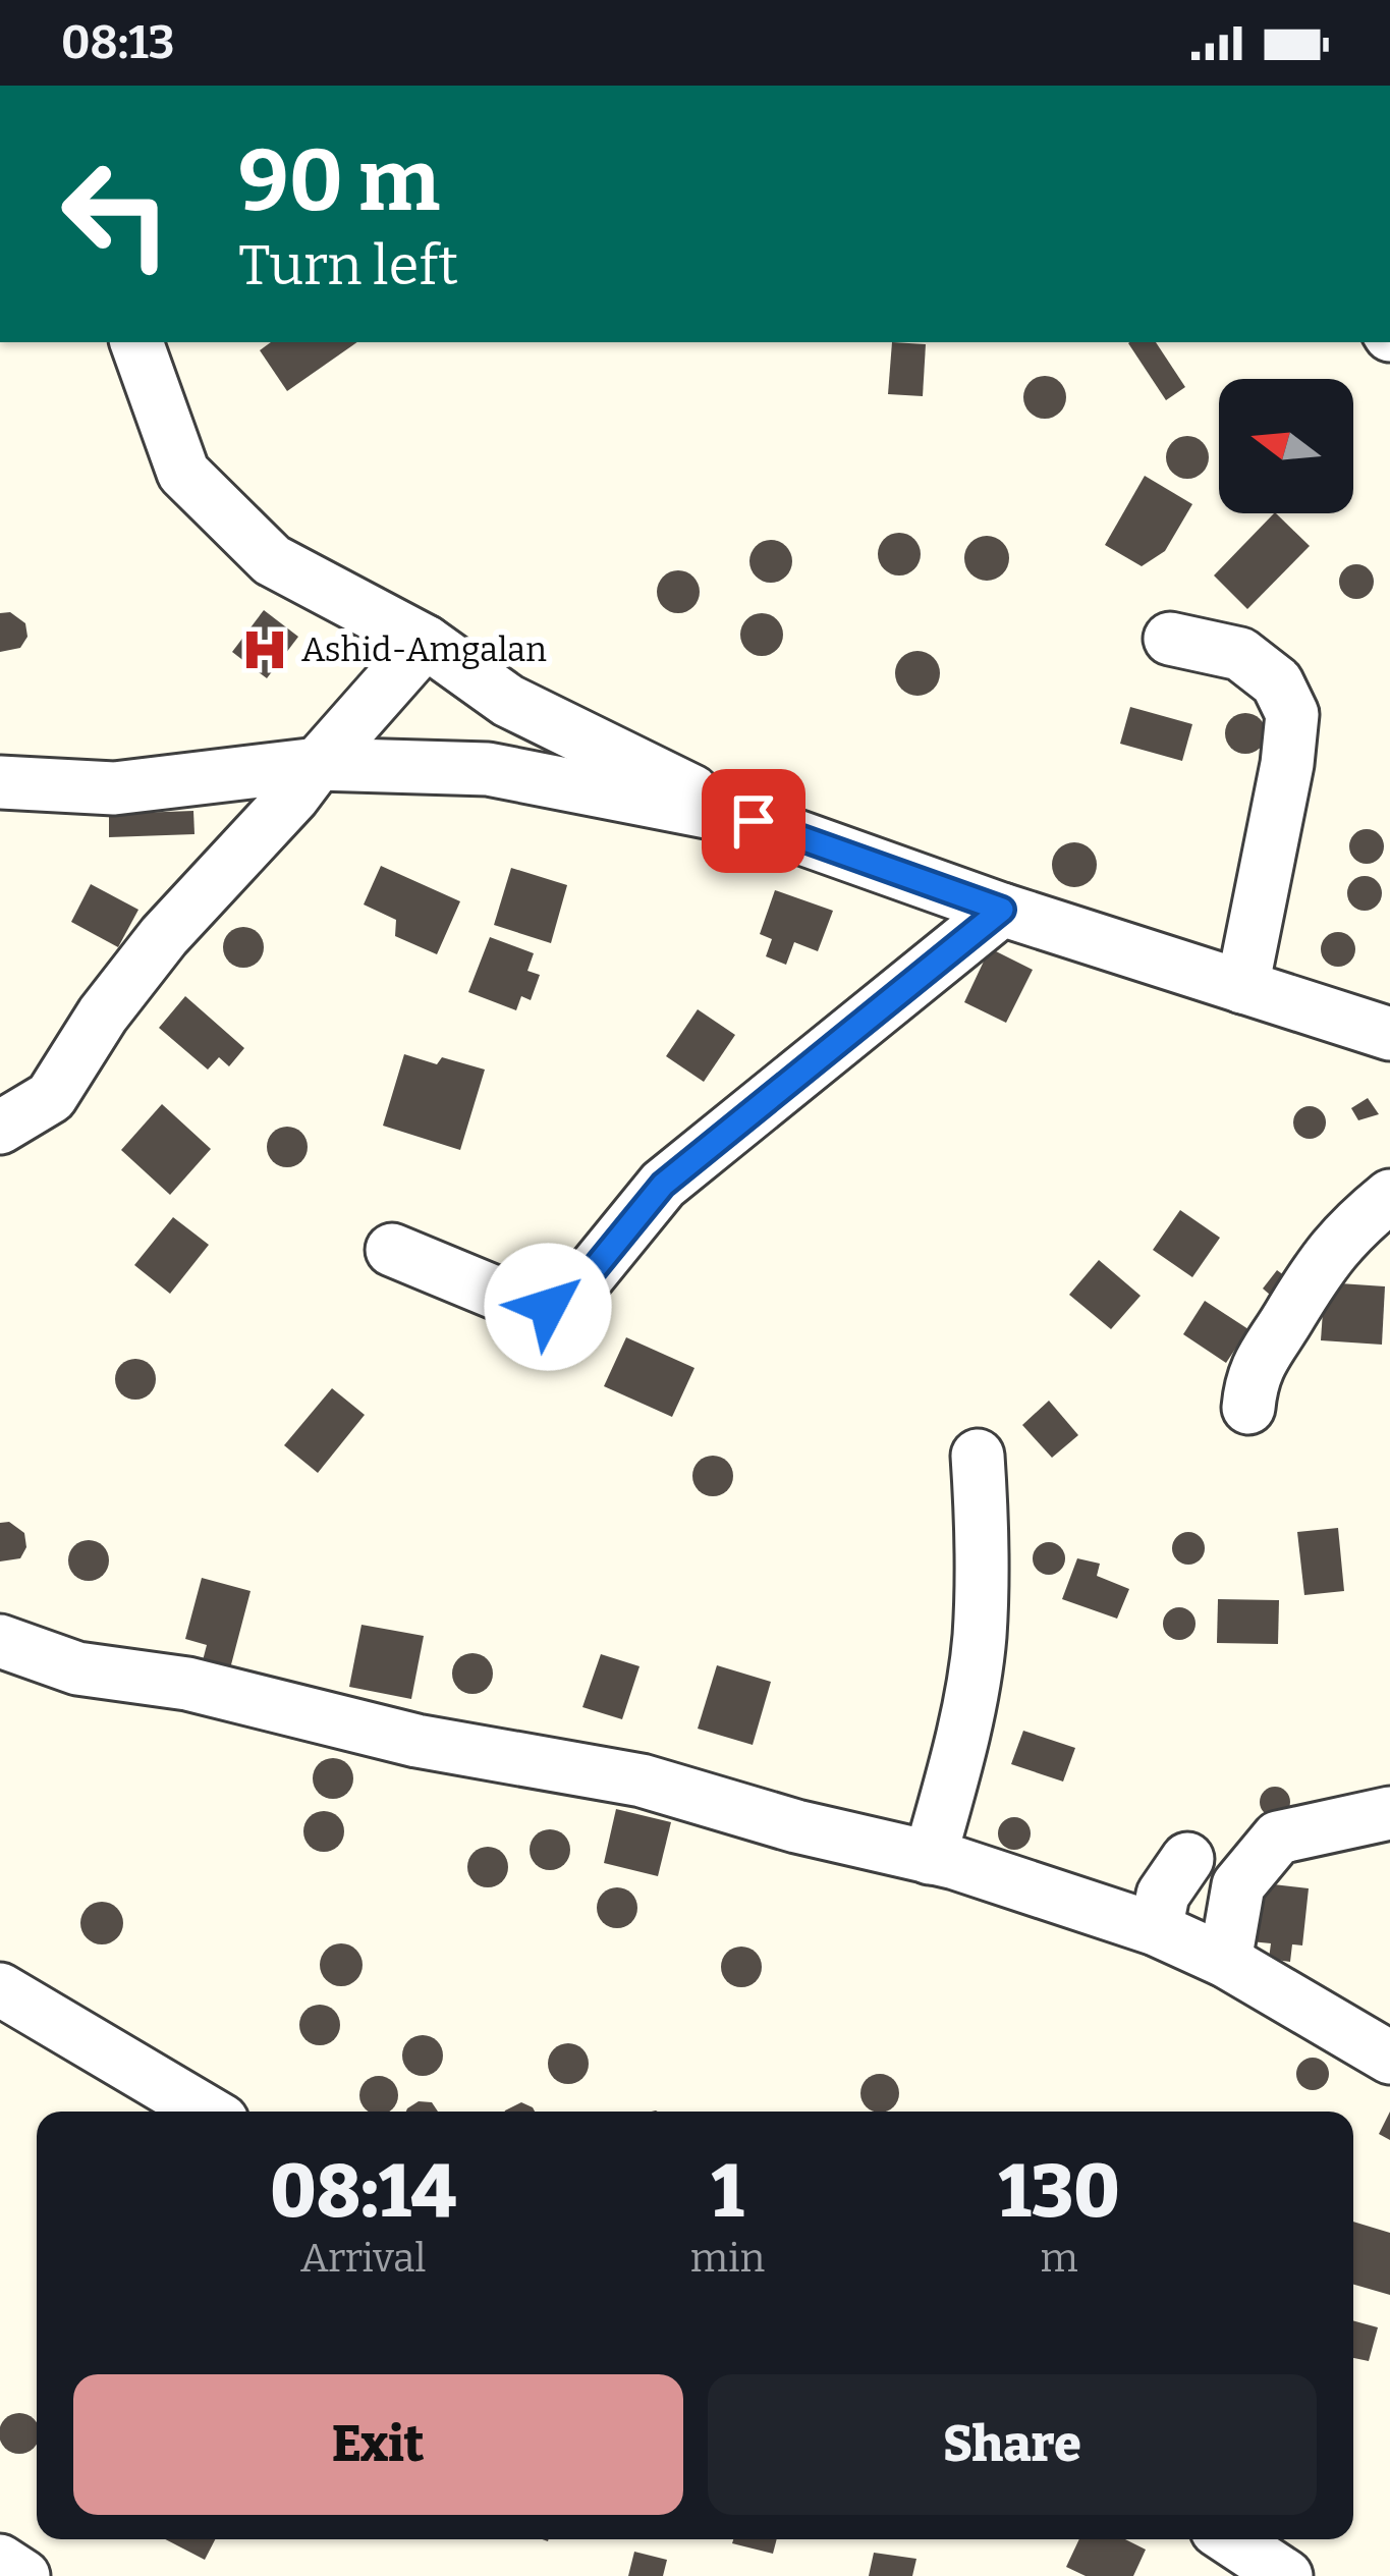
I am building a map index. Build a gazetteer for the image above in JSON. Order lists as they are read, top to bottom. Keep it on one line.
{"places":{"hospital":["Ashid-Amgalan"]},"north":"left","page":{"status":"08:13","turn":["90 m","Turn left"],"eta":["08:14","Arrival","1","min","130","m"],"buttons":["Exit","Share"]}}
